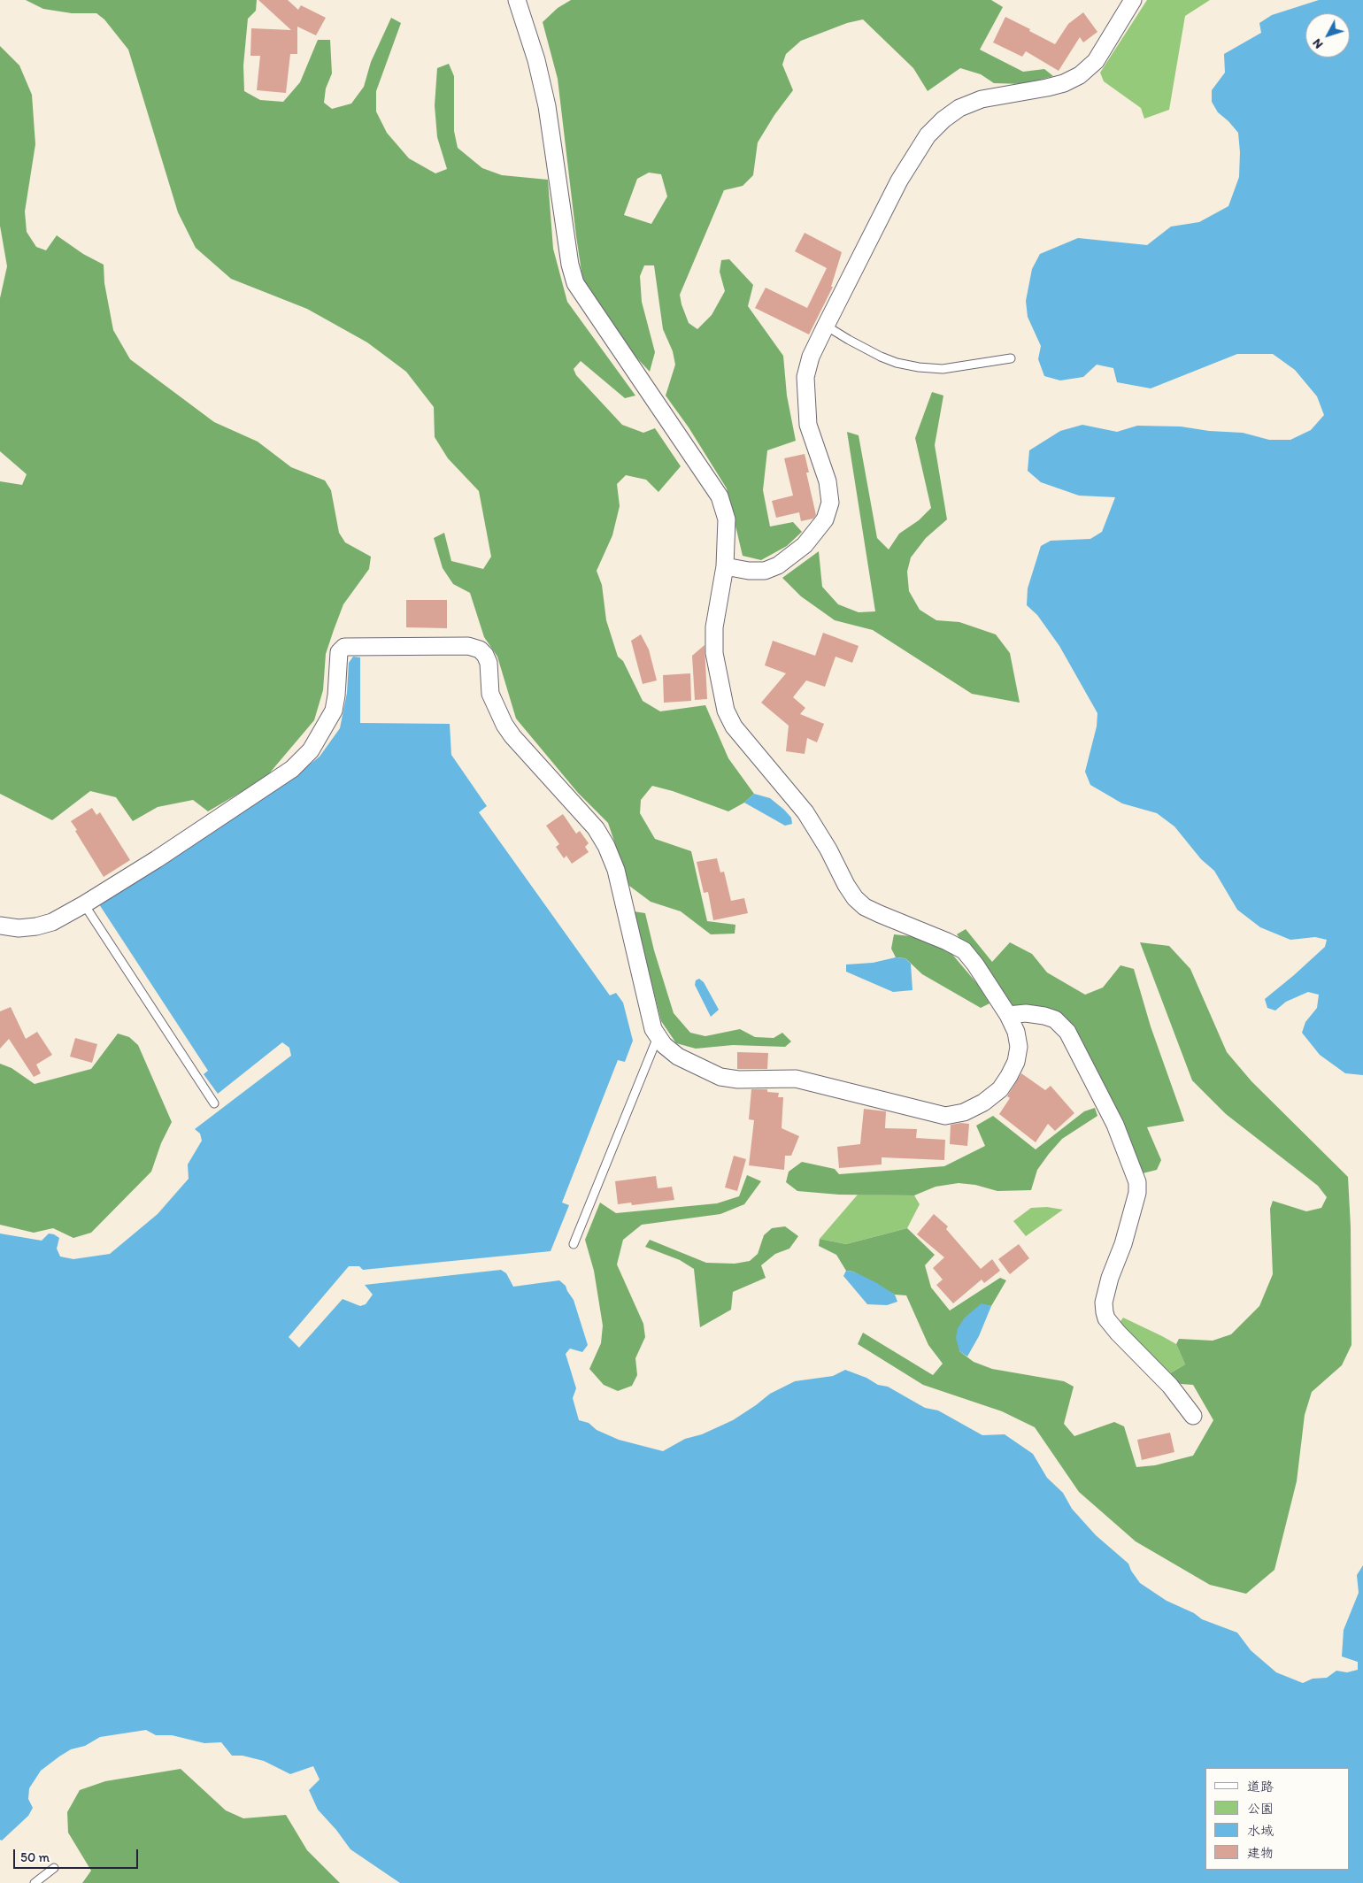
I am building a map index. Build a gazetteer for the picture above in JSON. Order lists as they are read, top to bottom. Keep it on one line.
{"legend":["道路","公園","水域","建物"],"scale_bar":"50 m","north":"bottom left"}
